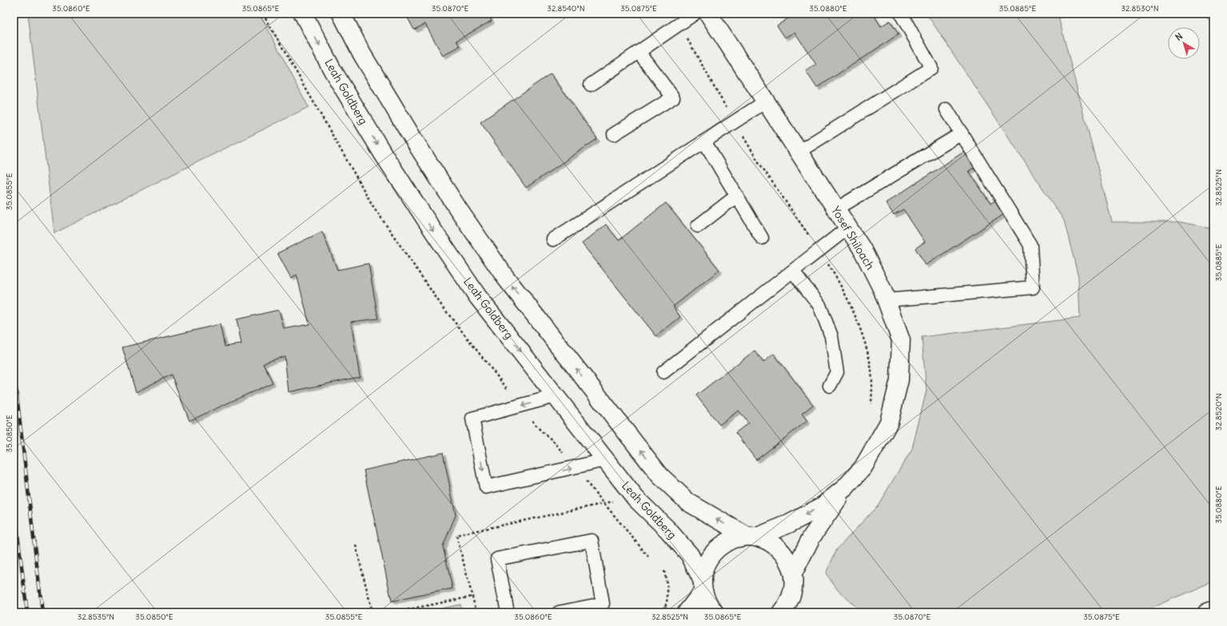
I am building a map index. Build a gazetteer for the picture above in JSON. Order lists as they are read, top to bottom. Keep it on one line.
{"streets":{"street":["Leah Goldberg","Yosef Shiloach"]},"north":"top left","coordinates":["35.0860°E","35.0865°E","35.0870°E","32.8540°N","35.0875°E","35.0880°E","35.0885°E","32.8530°N","32.8525°N","35.0855°E","32.8520°N","35.0850°E","32.8535°N"]}
